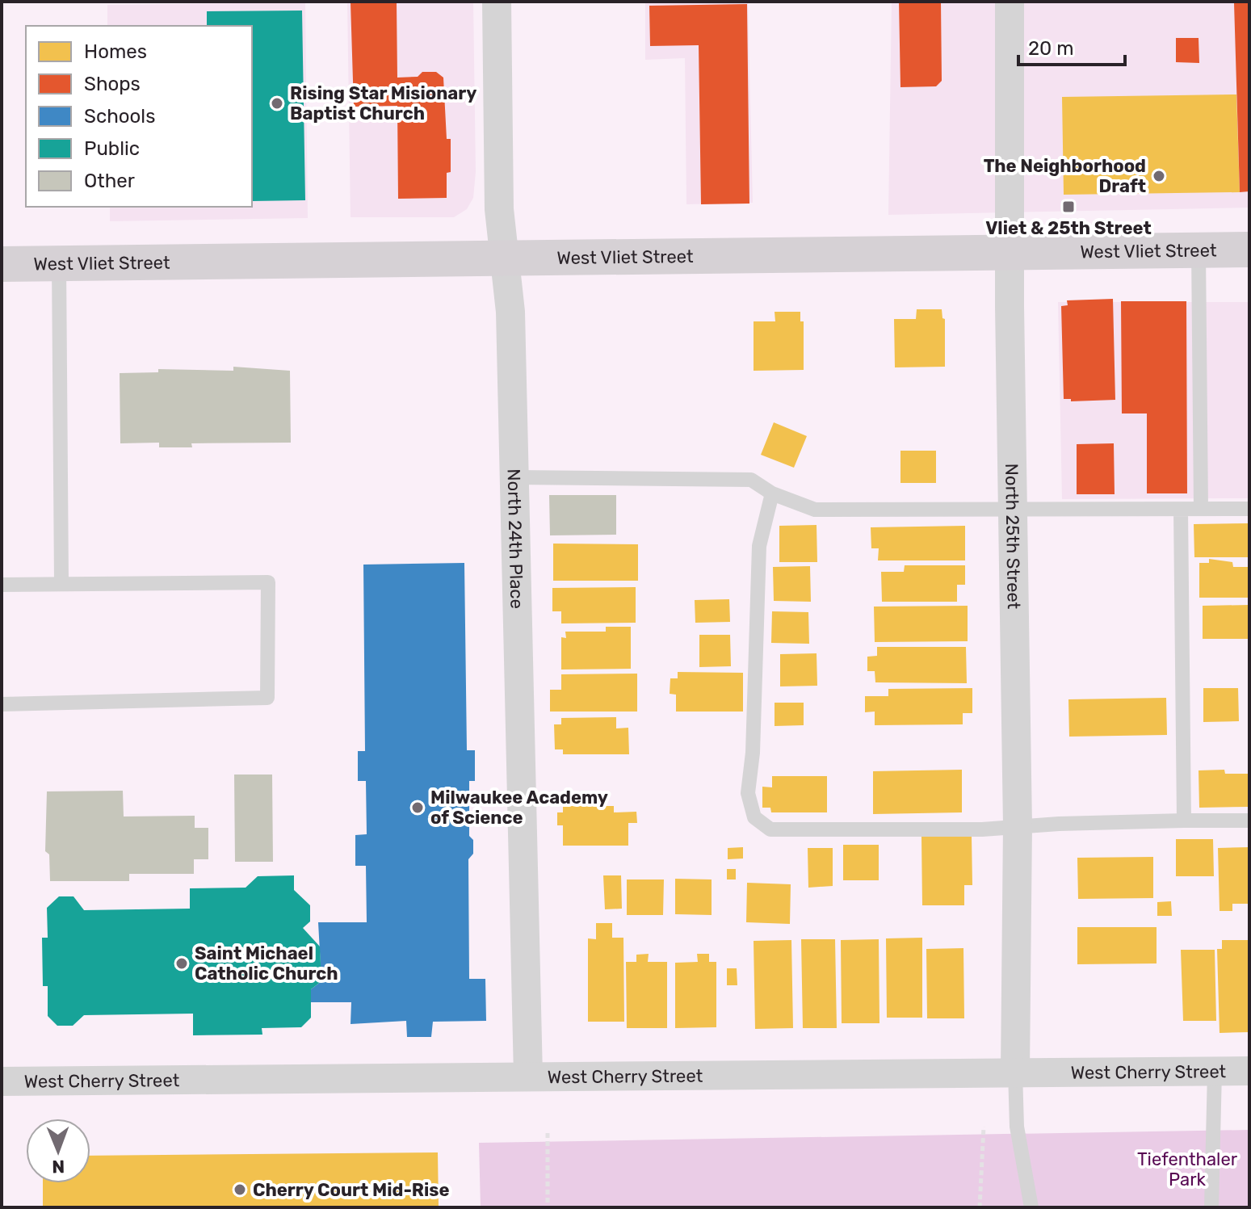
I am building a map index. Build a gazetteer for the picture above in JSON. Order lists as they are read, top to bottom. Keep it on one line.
{"streets":{"street":["West Vliet Street","North 25th Street","North 24th Place","West Cherry Street"]},"crossings":[["West Vliet Street","North 25th Street"],["West Vliet Street","North 24th Place"],["North 25th Street","West Cherry Street"],["North 24th Place","West Cherry Street"]],"parks":["Tiefenthaler Park"],"places":{"other":["Rising Star Misionary Baptist Church","The Neighborhood Draft","Milwaukee Academy of Science","Saint Michael Catholic Church","Cherry Court Mid-Rise"],"transit":["Vliet & 25th Street"]},"legend":["Homes","Shops","Schools","Public","Other"],"scale_bar":"20 m","north":"bottom"}
